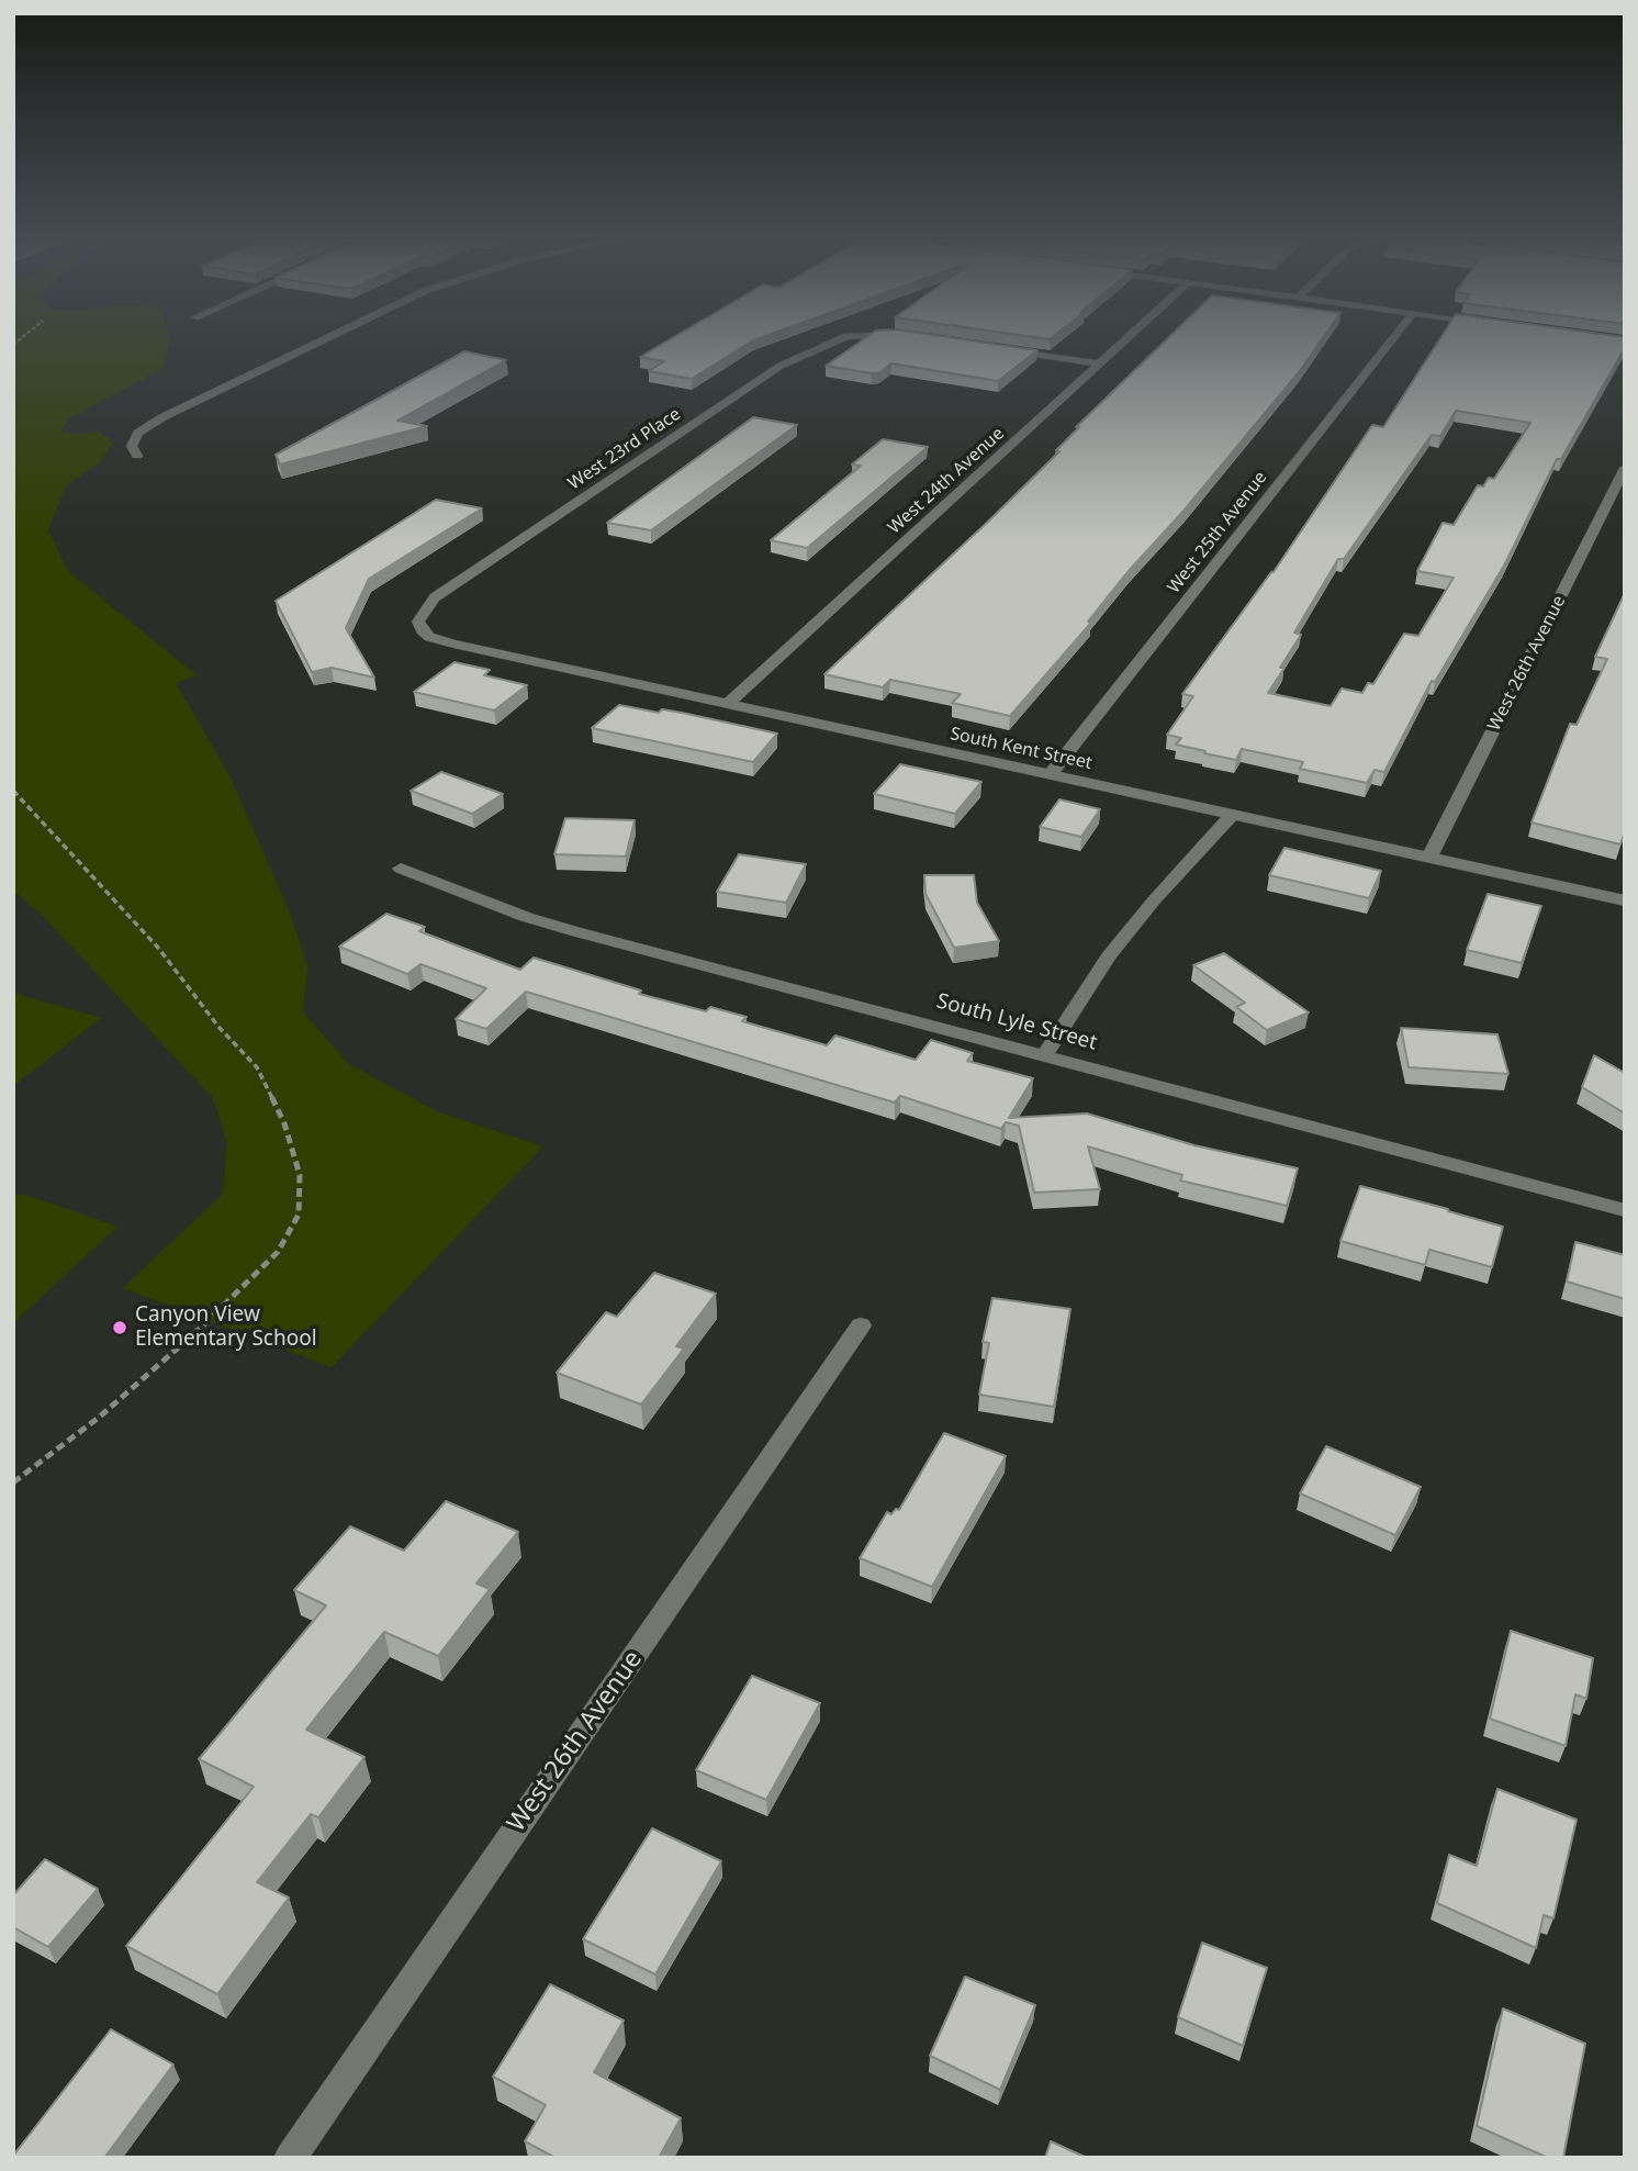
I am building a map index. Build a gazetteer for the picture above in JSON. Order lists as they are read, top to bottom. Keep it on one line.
{"streets":{"street":["West 23rd Place","West 24th Avenue","West 25th Avenue","West 26th Avenue","South Kent Street","South Lyle Street"]},"crossings":[["West 23rd Place","South Kent Street"],["West 24th Avenue","South Kent Street"],["West 25th Avenue","South Kent Street"],["West 26th Avenue","South Kent Street"]],"places":["Canyon View Elementary School"]}
